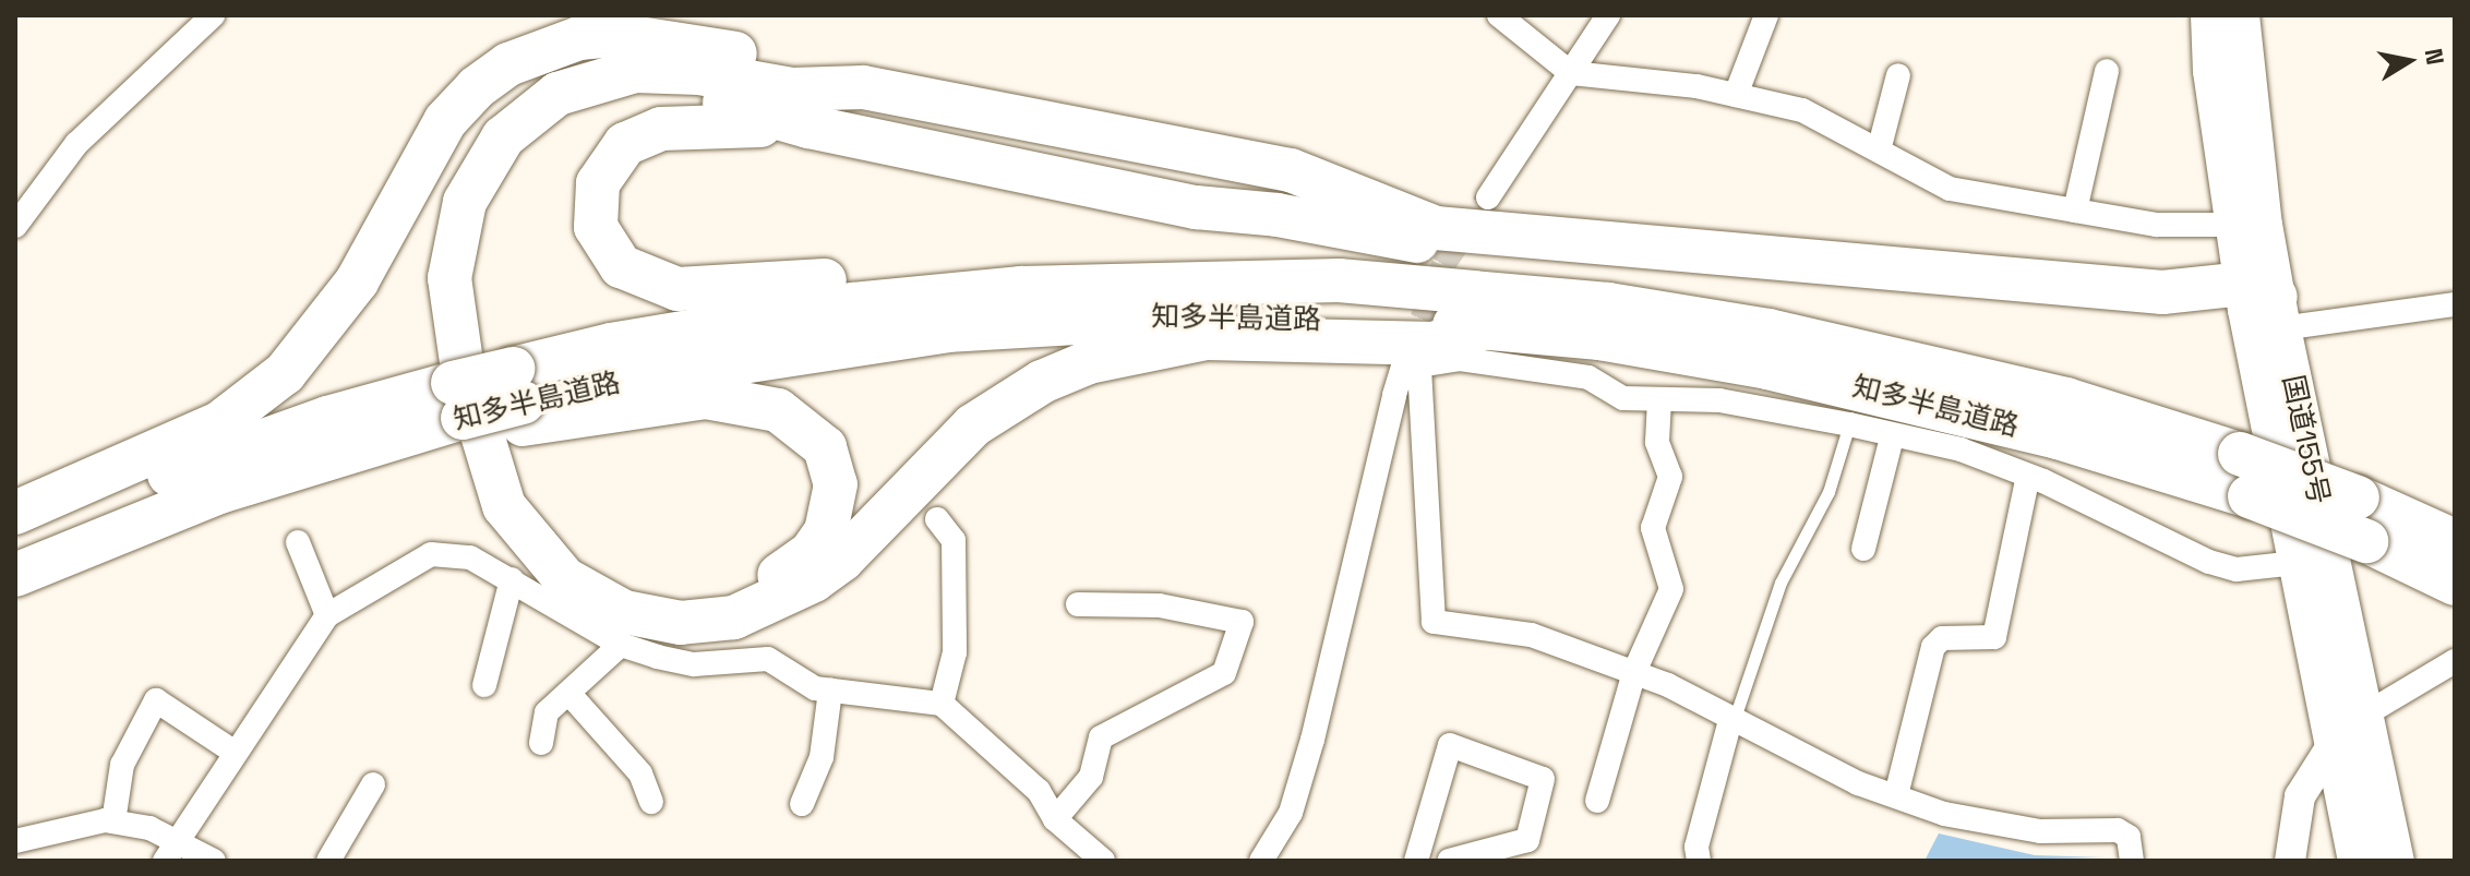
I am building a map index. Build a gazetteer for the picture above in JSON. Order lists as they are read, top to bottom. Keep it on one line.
{"streets":{"highway":["知多半島道路","国道155号"]},"north":"right"}
